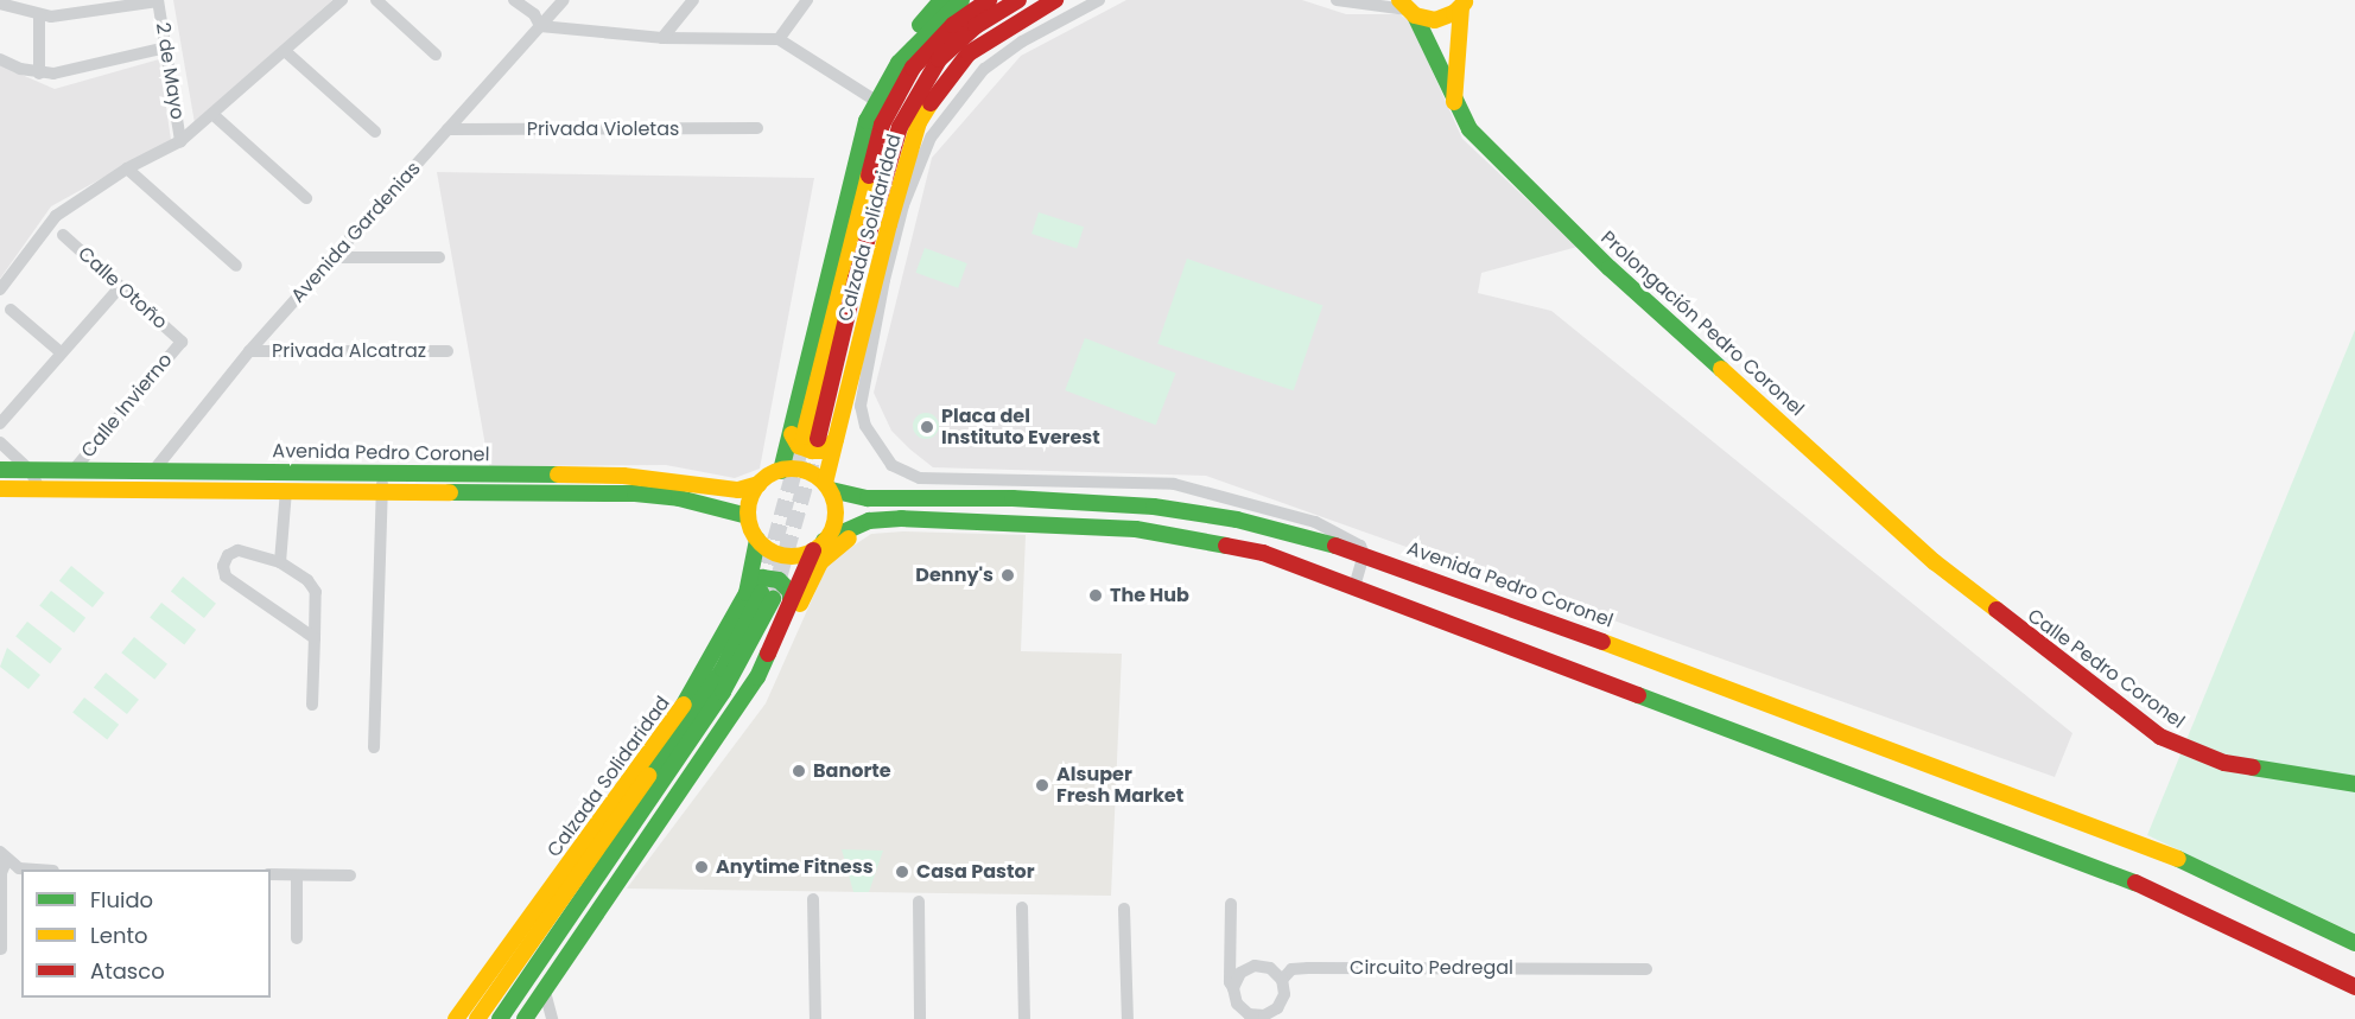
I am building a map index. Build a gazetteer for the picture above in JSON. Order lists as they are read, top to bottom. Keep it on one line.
{"streets":{"main road":["Calzada Solidaridad","Prolongación Pedro Coronel","Avenida Pedro Coronel","Calle Pedro Coronel"],"street":["2 de Mayo","Privada Violetas","Avenida Gardenias","Calle Otoño","Privada Alcatraz","Calle Invierno","Circuito Pedregal"]},"crossings":[["Privada Violetas","Avenida Gardenias"],["Calzada Solidaridad","Avenida Pedro Coronel"],["Avenida Gardenias","Privada Alcatraz"],["Avenida Gardenias","Avenida Pedro Coronel"],["Calle Otoño","Calle Invierno"],["Prolongación Pedro Coronel","Calle Pedro Coronel"],["Calle Invierno","Avenida Pedro Coronel"]],"places":["Placa del Instituto Everest","Denny's","The Hub","Banorte","Alsuper Fresh Market","Anytime Fitness","Casa Pastor"],"legend":["Fluido","Lento","Atasco"]}
